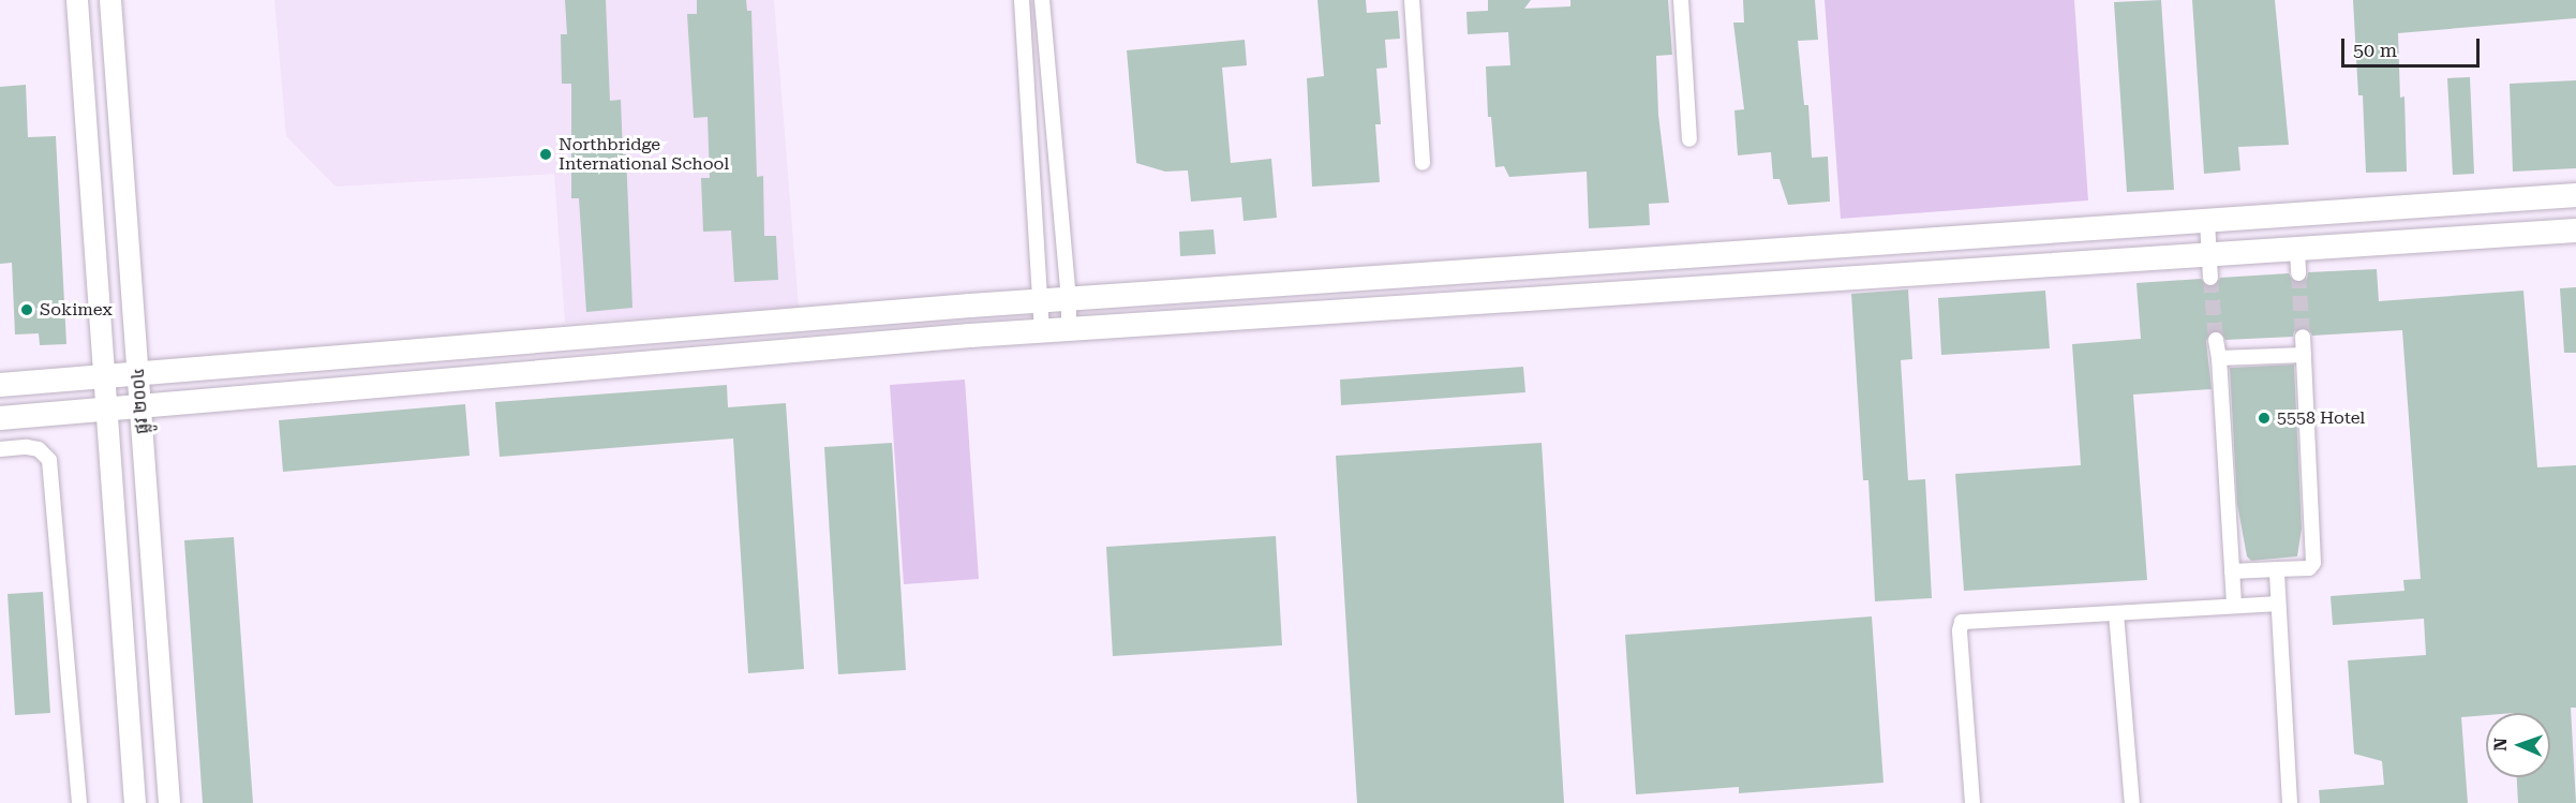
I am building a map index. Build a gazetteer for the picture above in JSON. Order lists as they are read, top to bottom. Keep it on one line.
{"streets":{"main road":["ផ្លូវ ២០០៤"]},"places":["Northbridge International School","Sokimex","5558 Hotel"],"scale_bar":"50 m","north":"left"}
